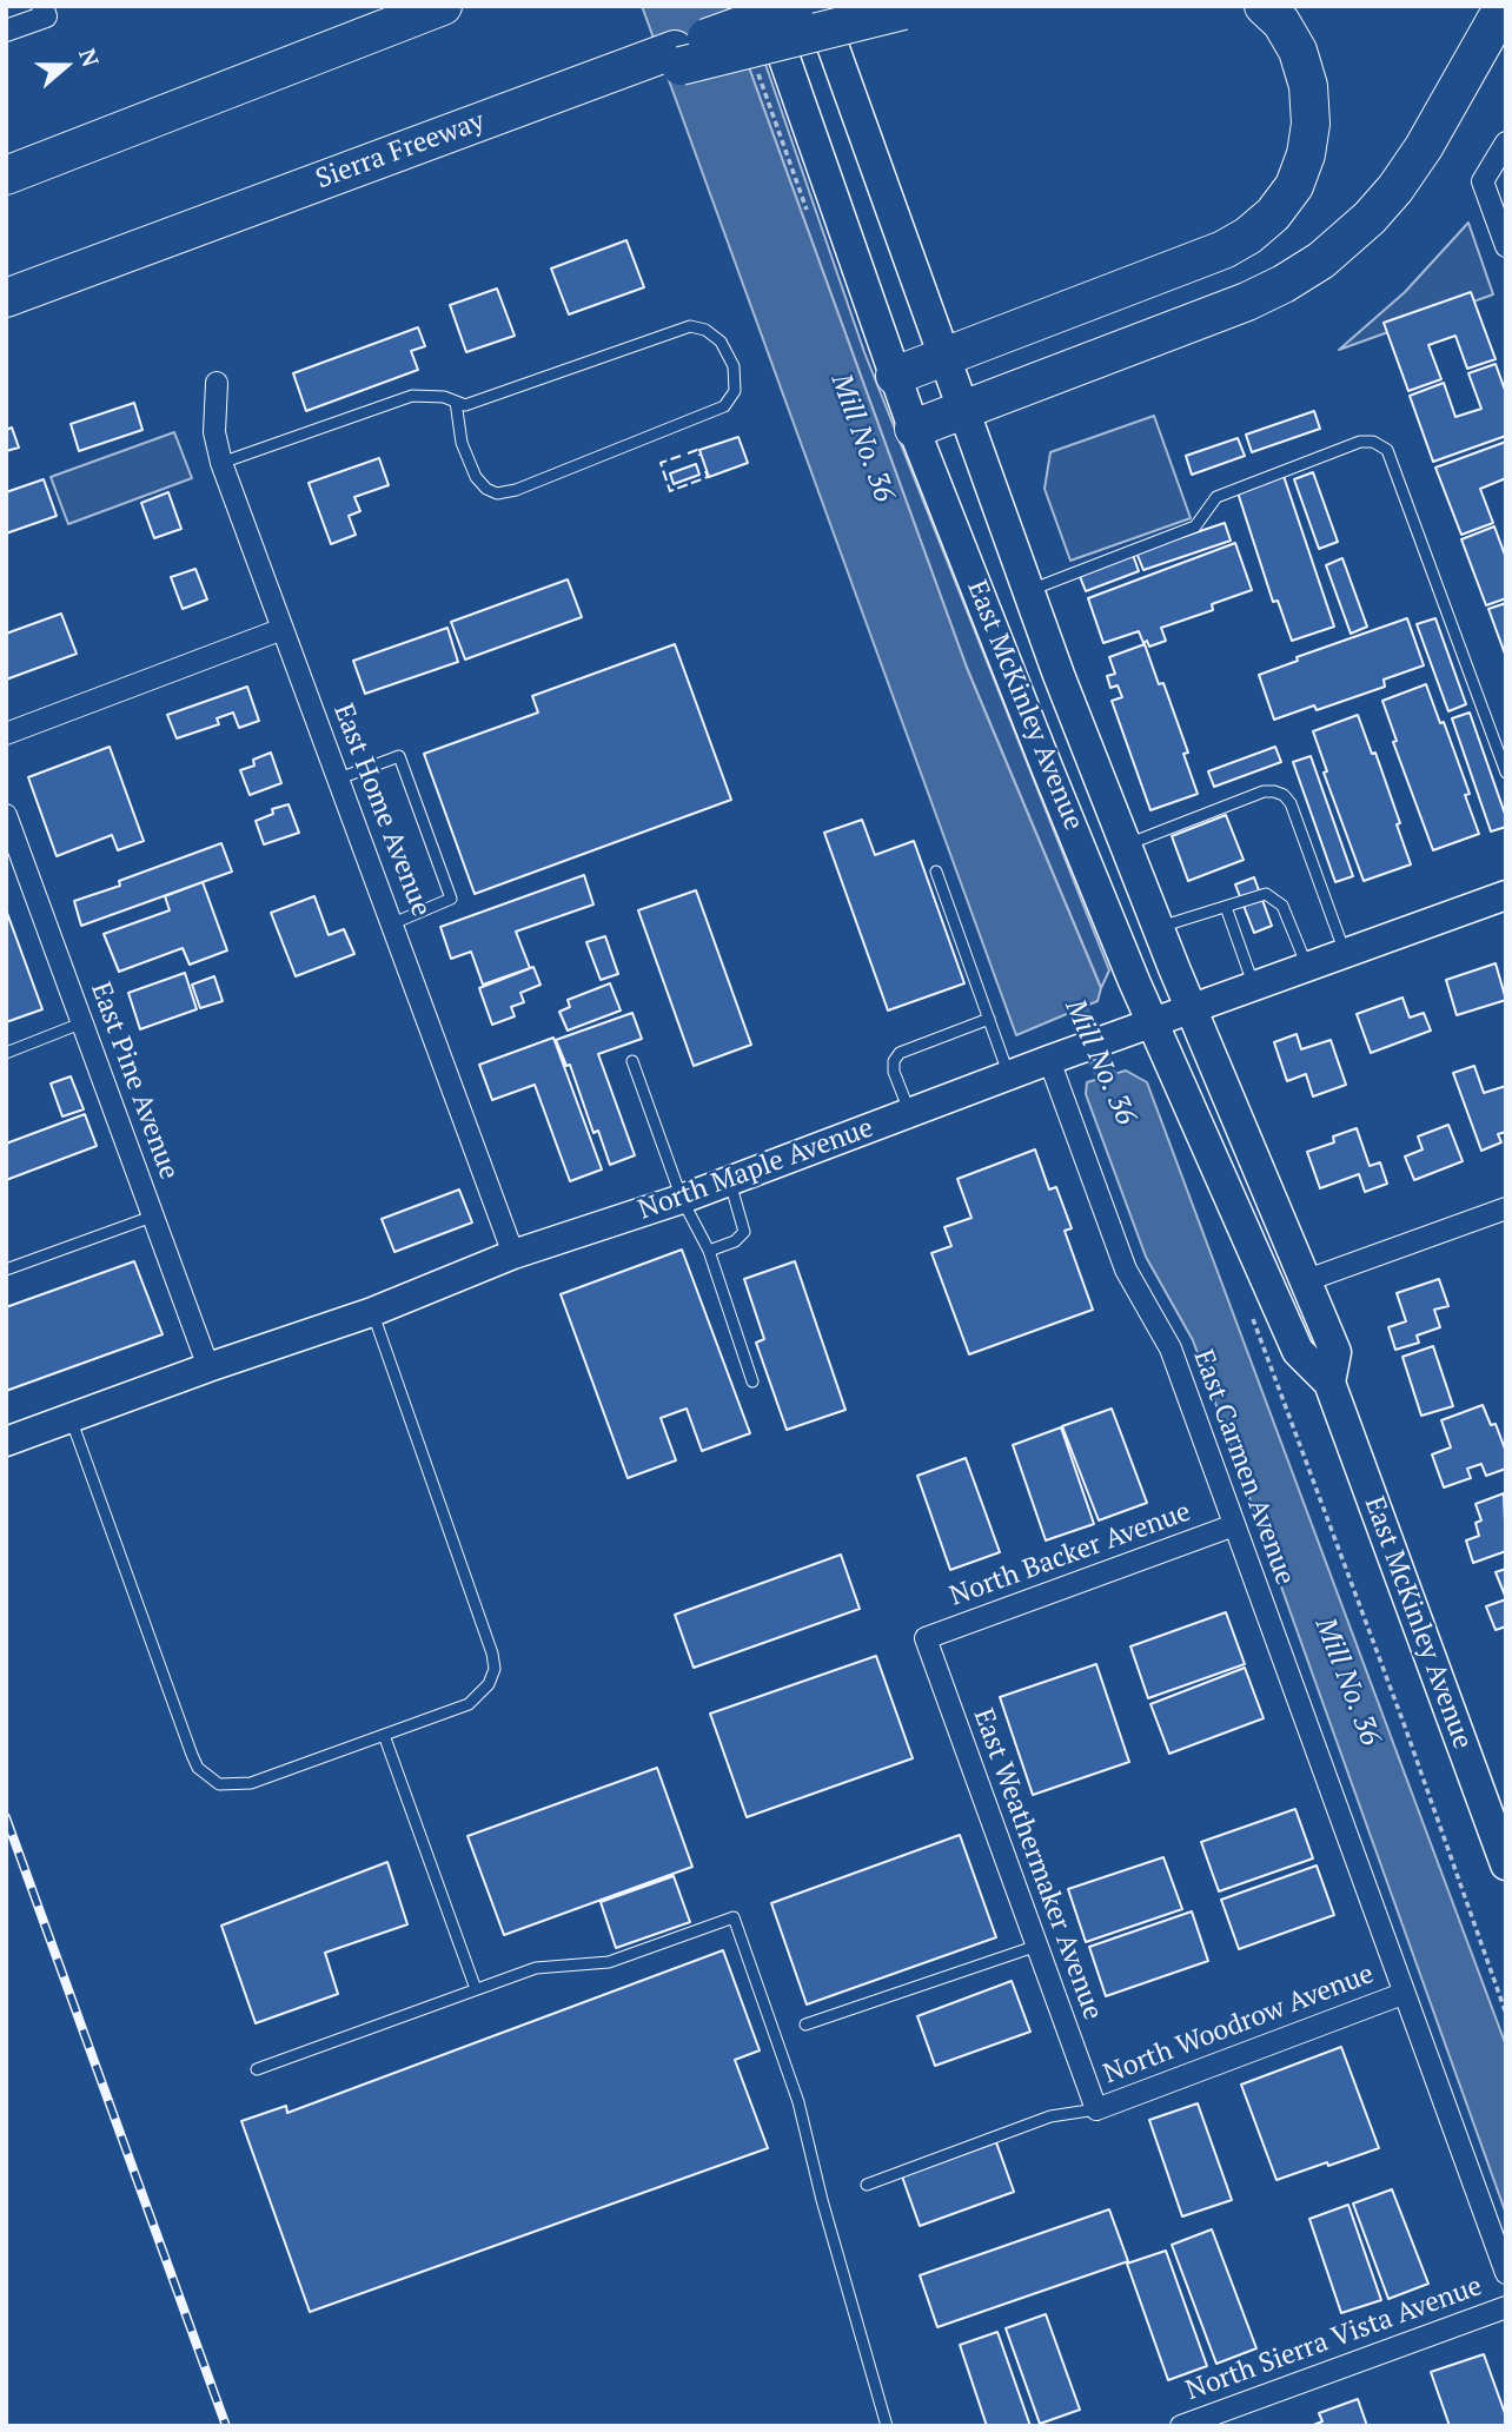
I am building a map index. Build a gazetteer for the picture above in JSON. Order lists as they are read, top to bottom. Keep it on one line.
{"streets":{"highway":["Sierra Freeway"],"main road":["East McKinley Avenue"],"street":["East Home Avenue","East Pine Avenue","North Maple Avenue","East Carmen Avenue","North Backer Avenue","East Weathermaker Avenue","North Woodrow Avenue","North Sierra Vista Avenue"]},"crossings":[["East McKinley Avenue","North Maple Avenue"],["East Home Avenue","North Maple Avenue"],["East Pine Avenue","North Maple Avenue"],["North Maple Avenue","East Carmen Avenue"],["East Carmen Avenue","North Backer Avenue"],["East Carmen Avenue","North Woodrow Avenue"],["North Backer Avenue","East Weathermaker Avenue"],["East Weathermaker Avenue","North Woodrow Avenue"]],"water":["Mill No. 36"],"north":"right"}
